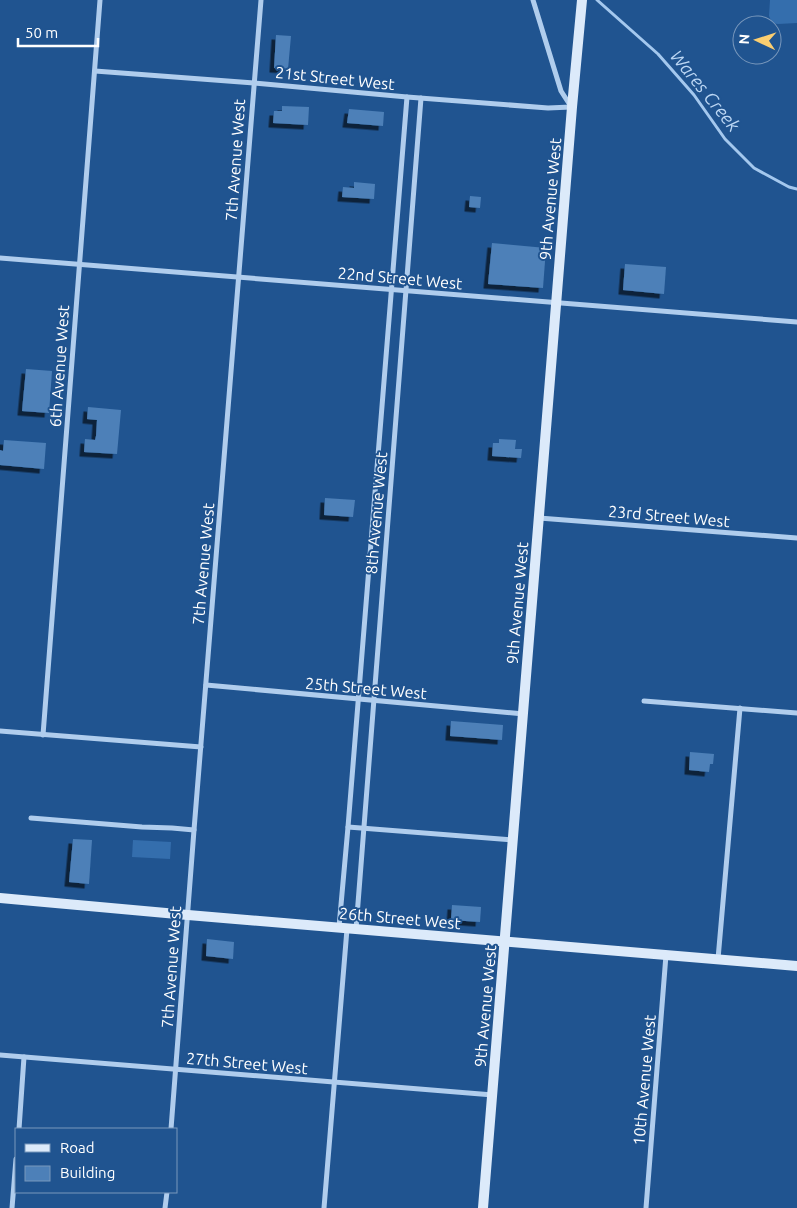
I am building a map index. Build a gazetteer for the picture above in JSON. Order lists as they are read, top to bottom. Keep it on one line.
{"streets":{"street":["21st Street West","7th Avenue West","9th Avenue West","22nd Street West","6th Avenue West","8th Avenue West","23rd Street West","25th Street West","26th Street West","27th Street West","10th Avenue West"]},"crossings":[["21st Street West","7th Avenue West"],["21st Street West","9th Avenue West"],["21st Street West","6th Avenue West"],["21st Street West","8th Avenue West"],["7th Avenue West","22nd Street West"],["7th Avenue West","25th Street West"],["7th Avenue West","26th Street West"],["7th Avenue West","27th Street West"],["9th Avenue West","22nd Street West"],["9th Avenue West","23rd Street West"],["9th Avenue West","25th Street West"],["9th Avenue West","26th Street West"],["9th Avenue West","27th Street West"],["22nd Street West","6th Avenue West"],["22nd Street West","8th Avenue West"],["8th Avenue West","25th Street West"],["8th Avenue West","26th Street West"],["8th Avenue West","27th Street West"],["26th Street West","10th Avenue West"]],"water":["Wares Creek"],"legend":["Road","Building"],"scale_bar":"50 m","north":"left"}
